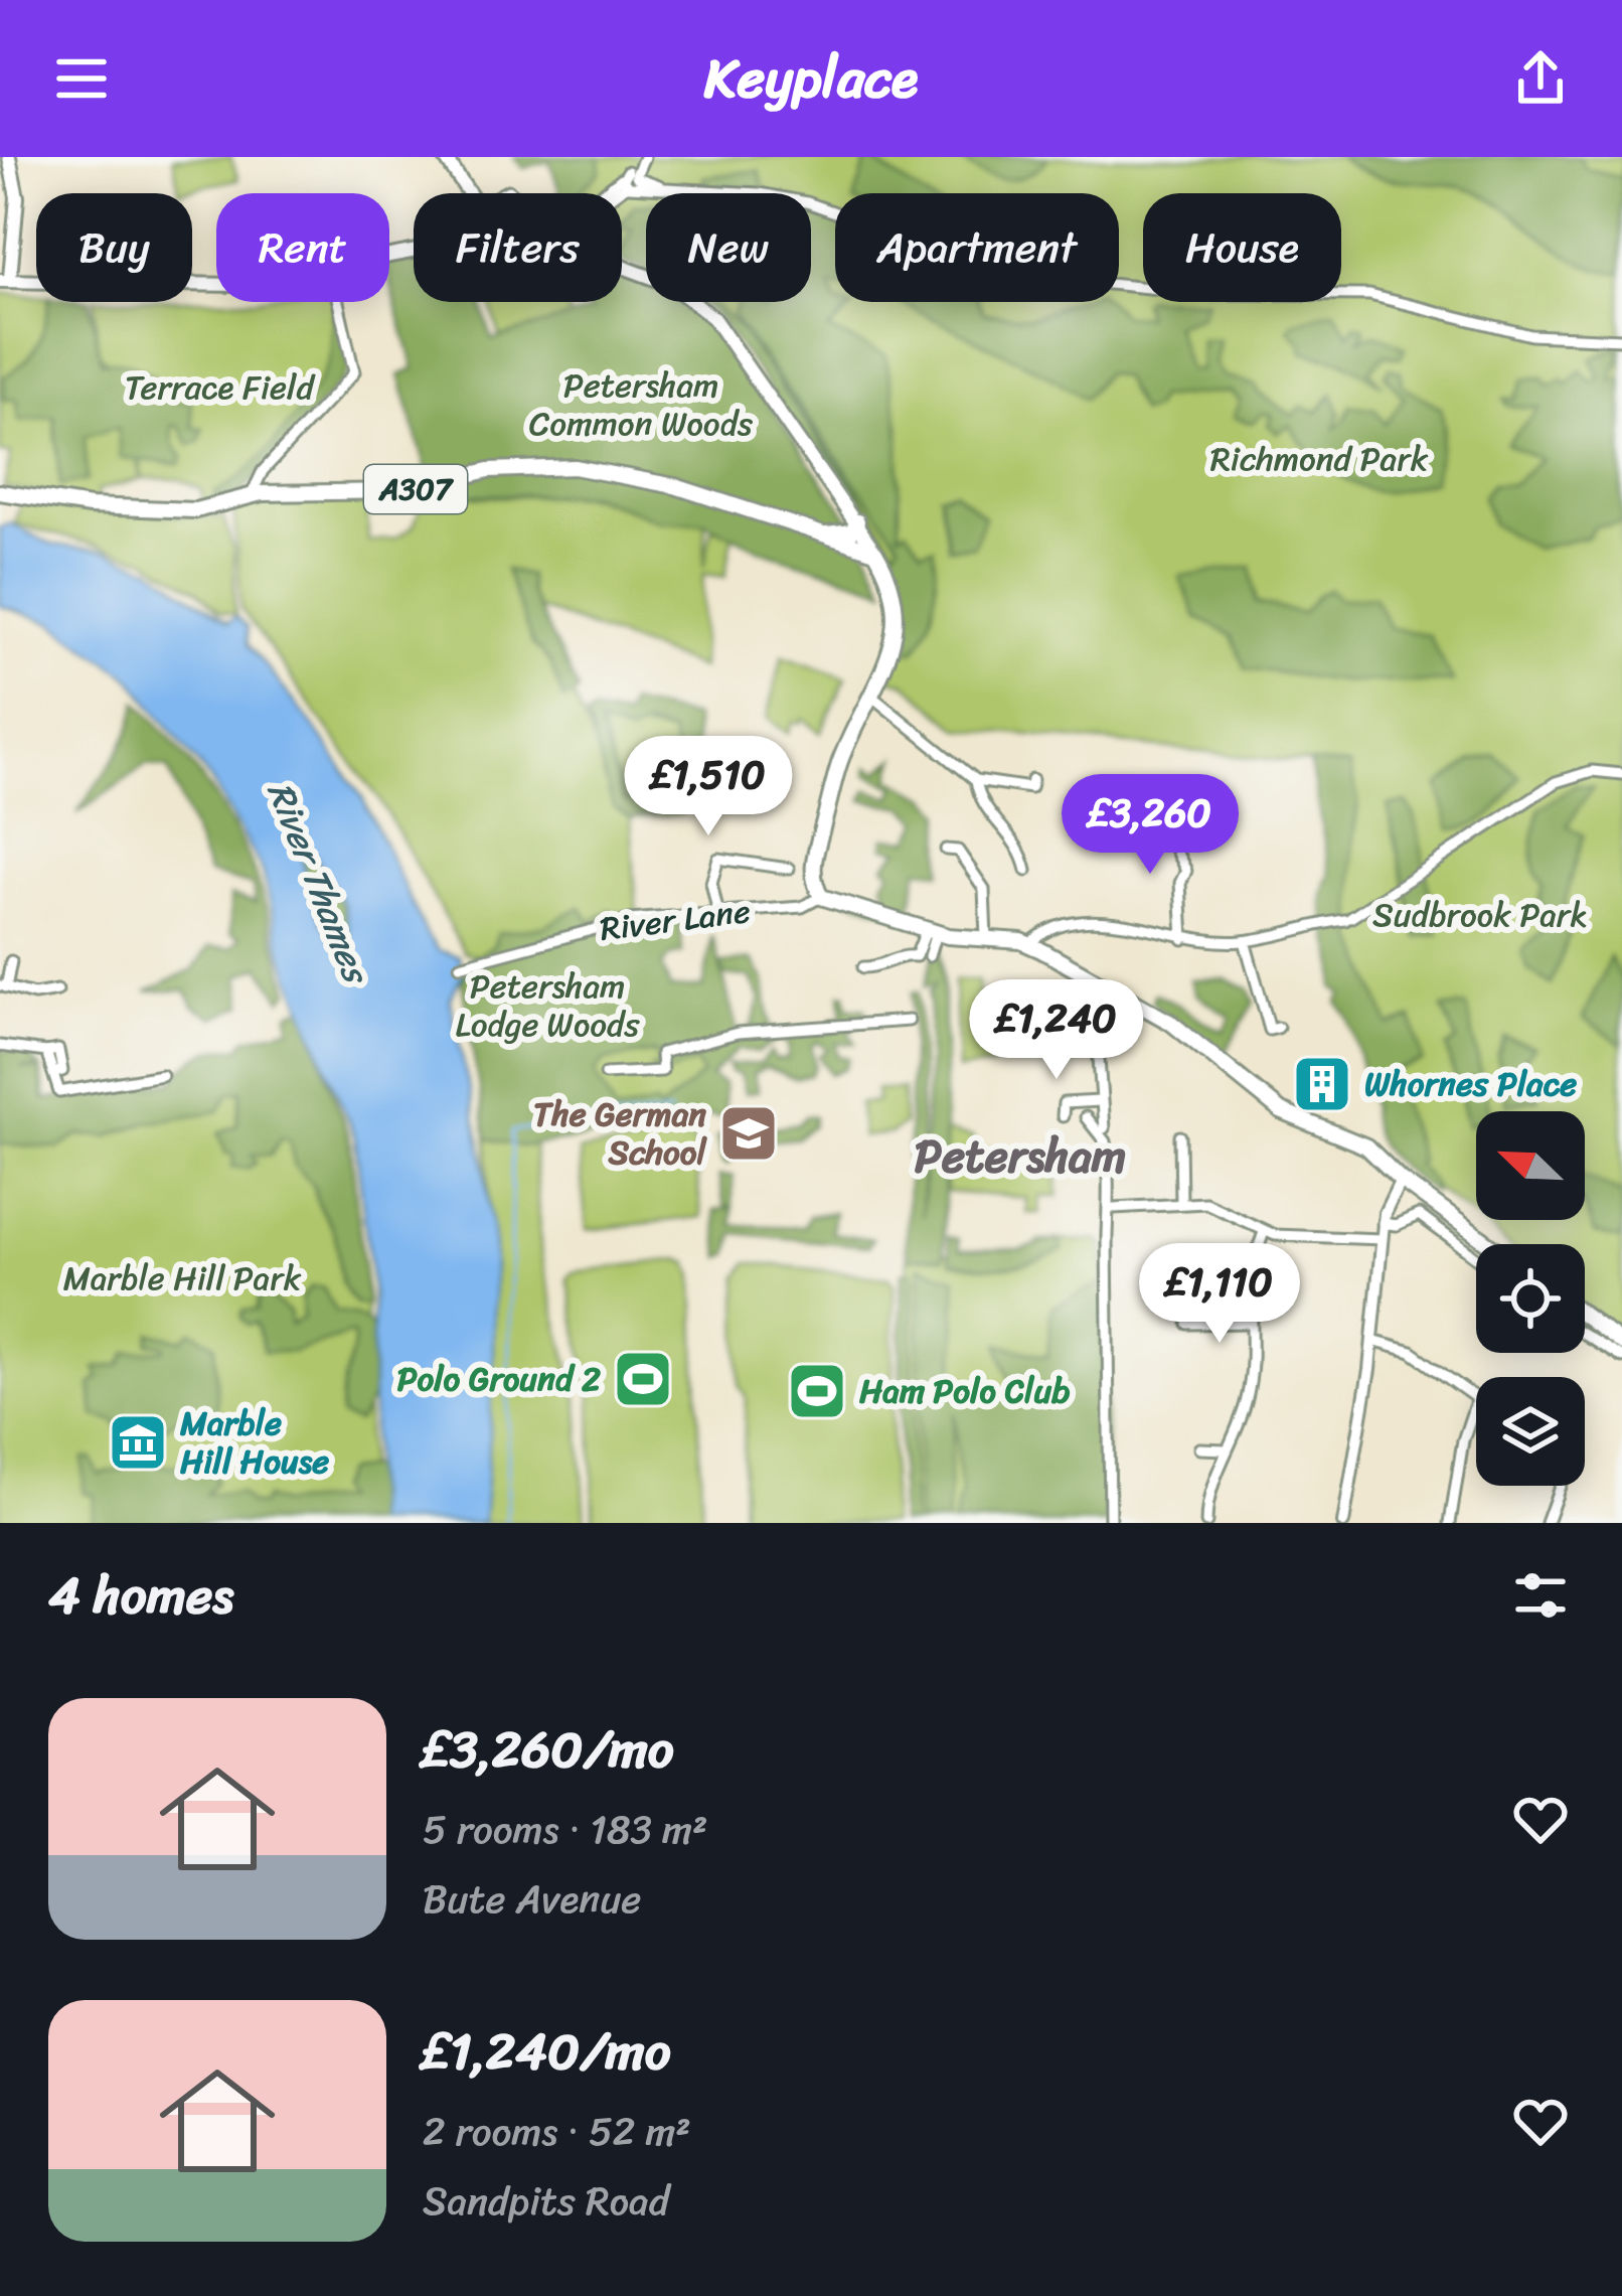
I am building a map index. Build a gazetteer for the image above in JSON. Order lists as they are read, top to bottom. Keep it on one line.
{"streets":{"main road":["A307"],"street":["River Lane"]},"districts":["Petersham"],"water":["River Thames"],"parks":["Petersham Common Woods","Terrace Field","Richmond Park","Sudbrook Park","Petersham Lodge Woods","Marble Hill Park"],"places":{"building":["Whornes Place"],"school or university":["The German School"],"sports":["Polo Ground 2","Ham Polo Club"],"museum":["Marble Hill House"]},"north":"top left","page":{"header":"Keyplace","chip":["Buy","Rent","Filters","New","Apartment","House"],"price":["£1,510","£3,260","£1,240","£1,110"],"heading":"4 homes","list":[{"name":"£3,260/mo","note":"5 rooms · 183 m² · Bute Avenue"},{"name":"£1,240/mo","note":"2 rooms · 52 m² · Sandpits Road"}]}}
